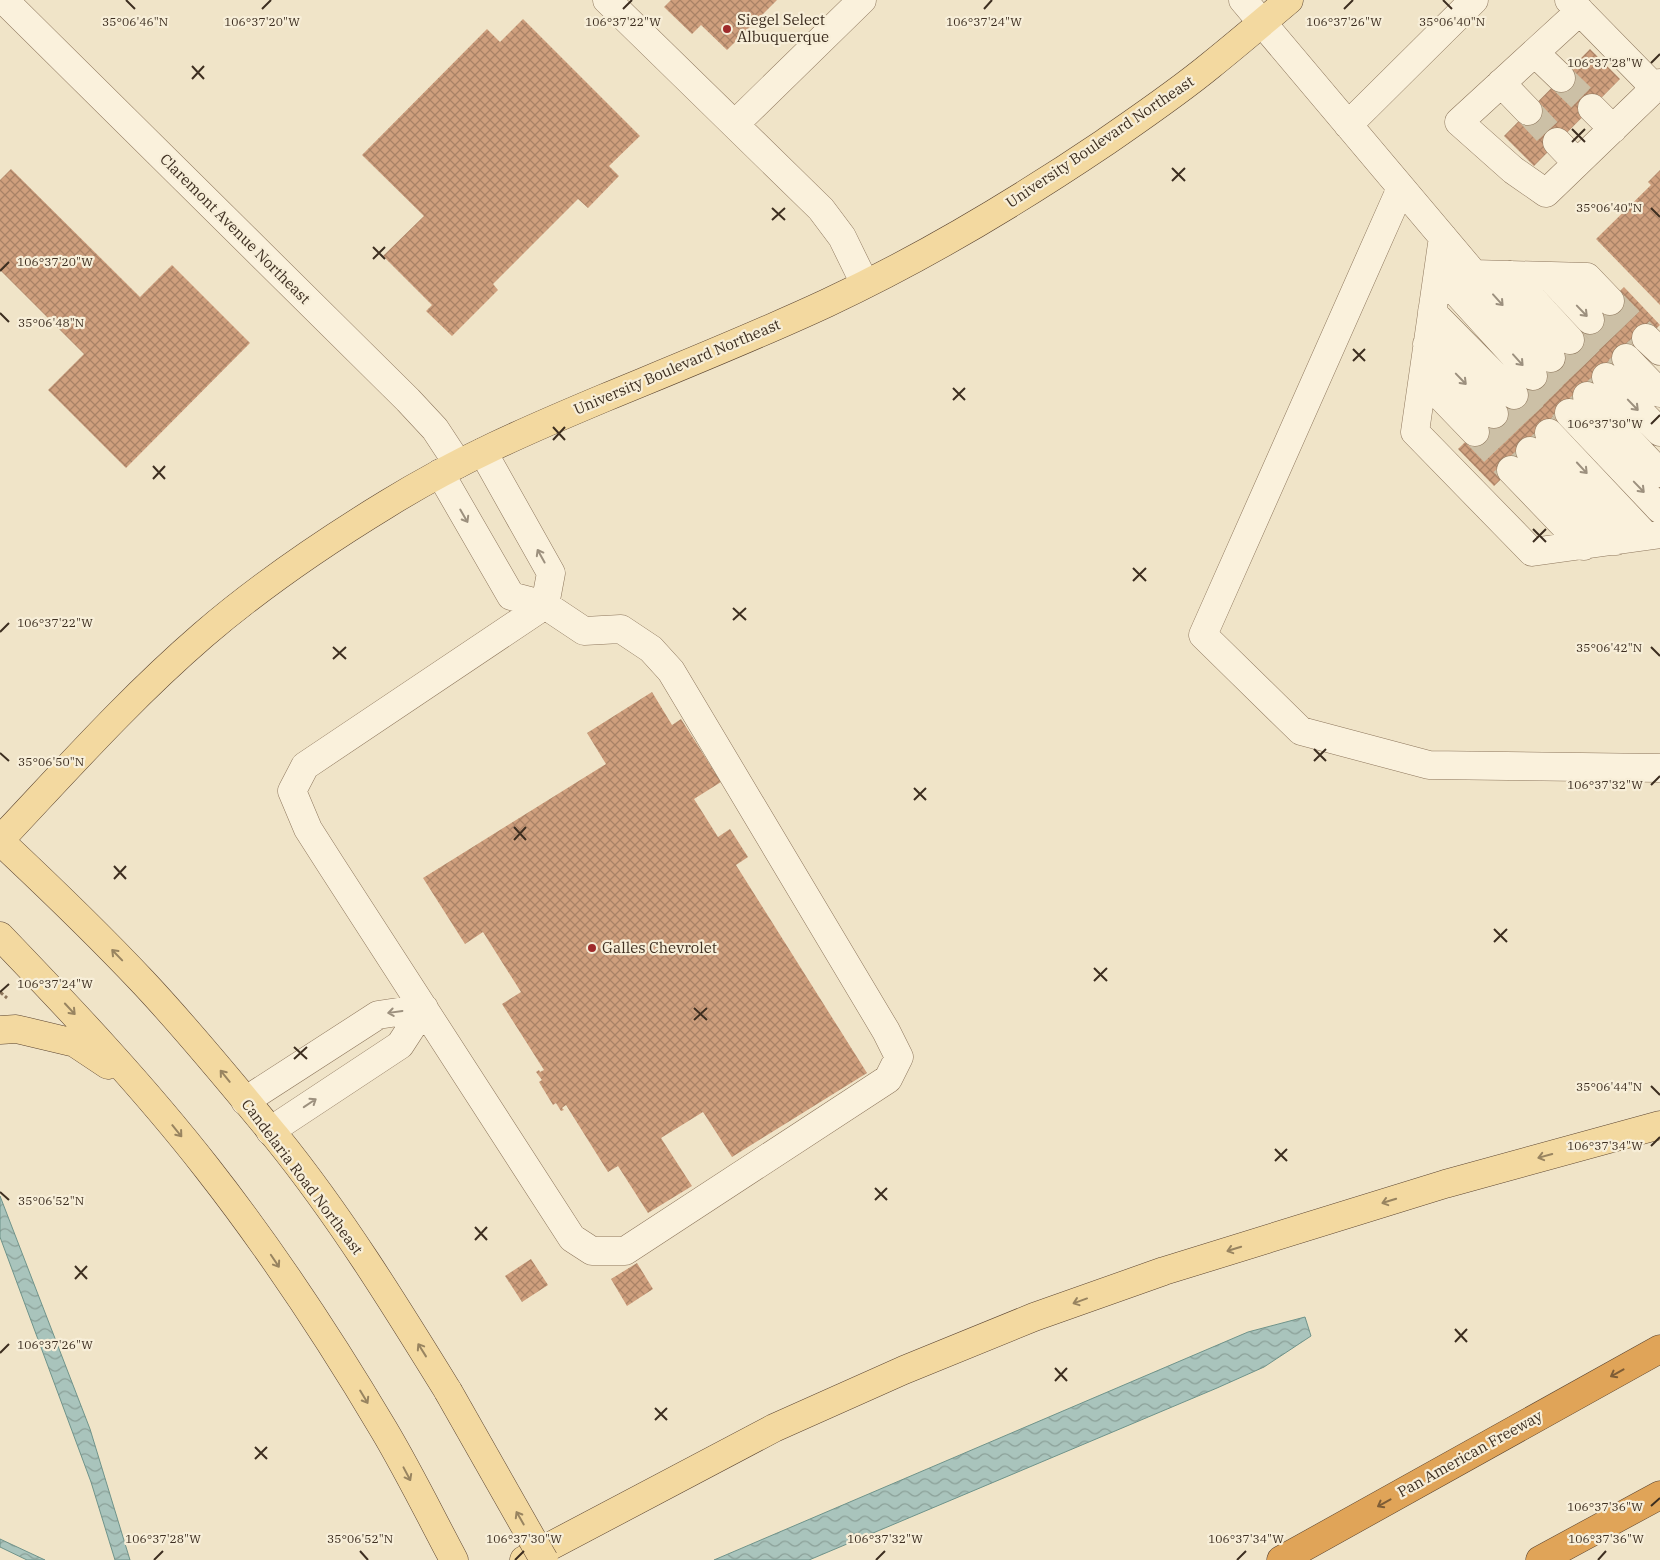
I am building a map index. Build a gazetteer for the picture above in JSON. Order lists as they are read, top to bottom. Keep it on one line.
{"streets":{"highway":["Pan American Freeway"],"main road":["University Boulevard Northeast","Candelaria Road Northeast"],"street":["Claremont Avenue Northeast"]},"crossings":[["University Boulevard Northeast","Claremont Avenue Northeast"],["University Boulevard Northeast","Candelaria Road Northeast"]],"places":["Siegel Select Albuquerque","Galles Chevrolet"],"coordinates":["35°06'46\"N","106°37'20\"W","106°37'22\"W","106°37'24\"W","106°37'26\"W","35°06'40\"N","106°37'28\"W","35°06'48\"N","106°37'30\"W","35°06'42\"N","35°06'50\"N","106°37'32\"W","35°06'44\"N","106°37'34\"W","35°06'52\"N","106°37'36\"W"]}
